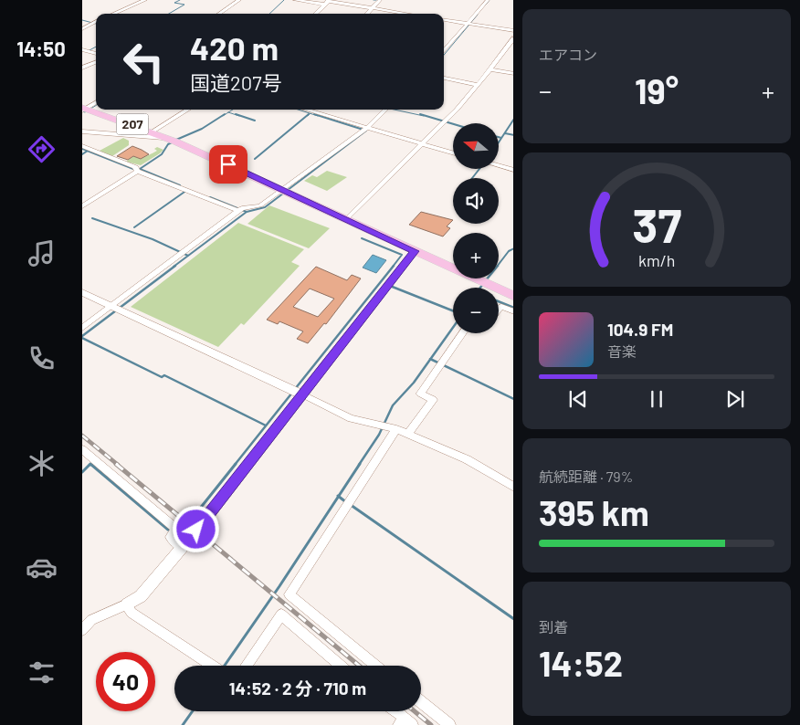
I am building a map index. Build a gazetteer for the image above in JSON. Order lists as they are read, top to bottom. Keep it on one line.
{"streets":{"highway":["207"]},"north":"left","page":{"tabs":"14:50","tile":["エアコン",["航続距離 · 79%","395 km"],["到着","14:52"]],"turn":["420 m","国道207号"],"heat":["−","19°","+"],"map_buttons":["+","−"],"song":["104.9 FM","音楽"],"limit":"40","trip":"14:52 · 2 分 · 710 m","gauge":["37","km/h"]}}
